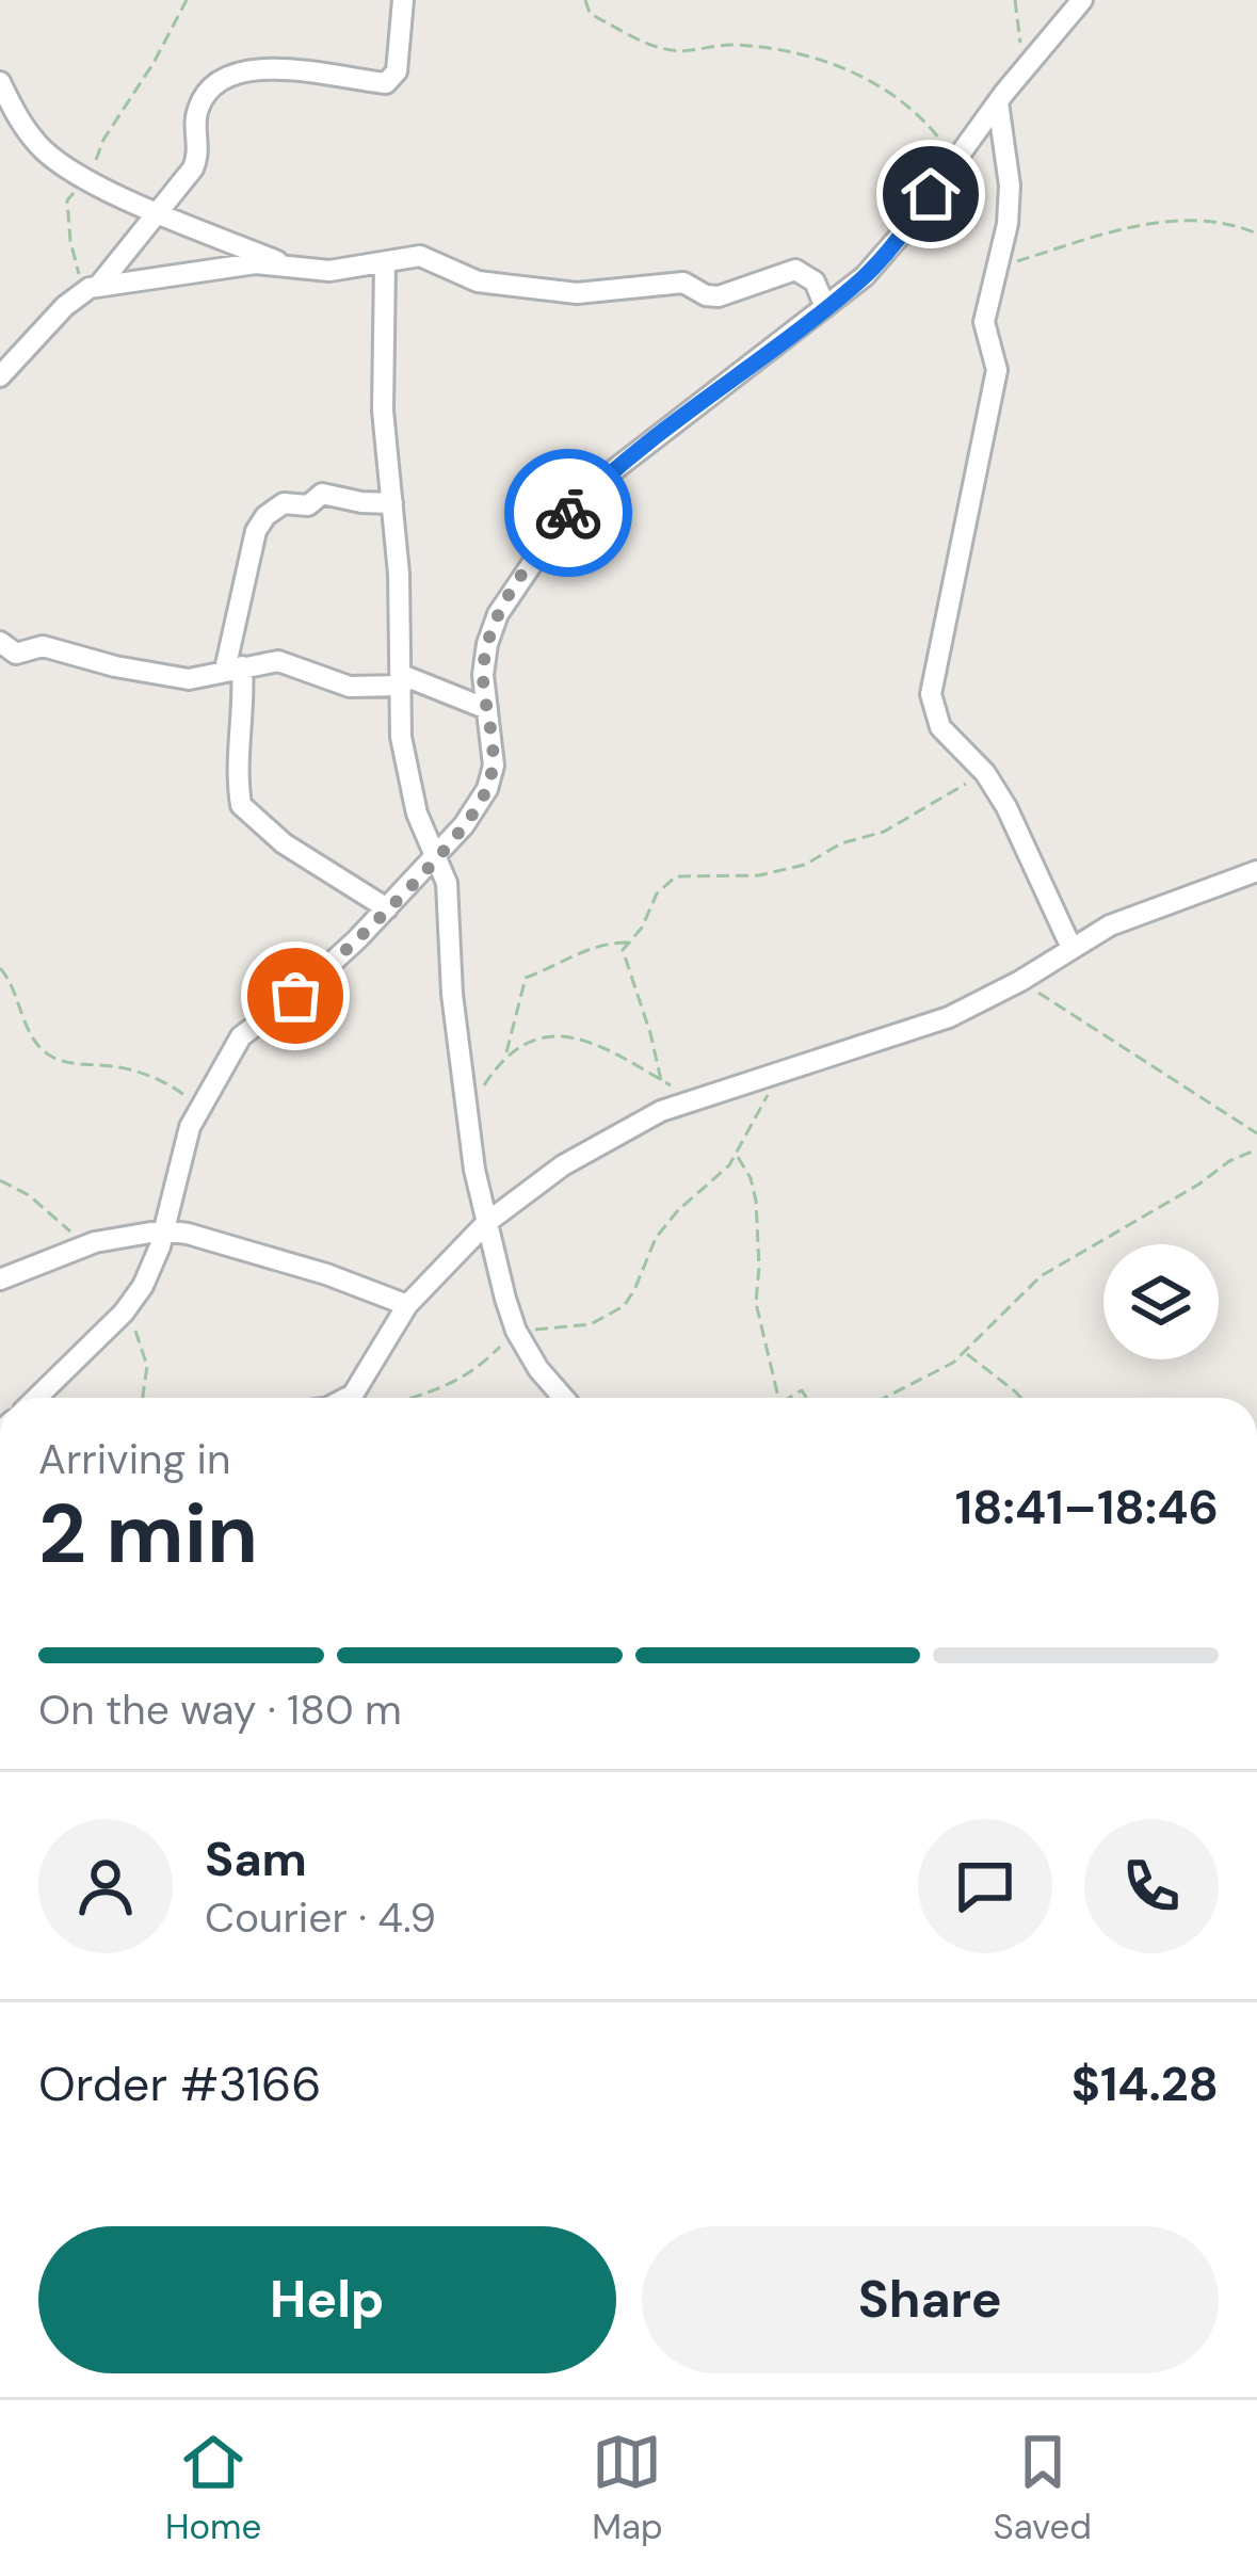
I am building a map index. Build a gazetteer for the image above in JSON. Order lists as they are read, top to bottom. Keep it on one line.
{"page":{"heading":["2 min","Arriving in","18:41–18:46"],"panel":["Sam","Courier · 4.9","Order #3166","$14.28"],"bar":"On the way · 180 m","buttons":["Help","Share"],"tabs":["Home","Map","Saved"]}}
